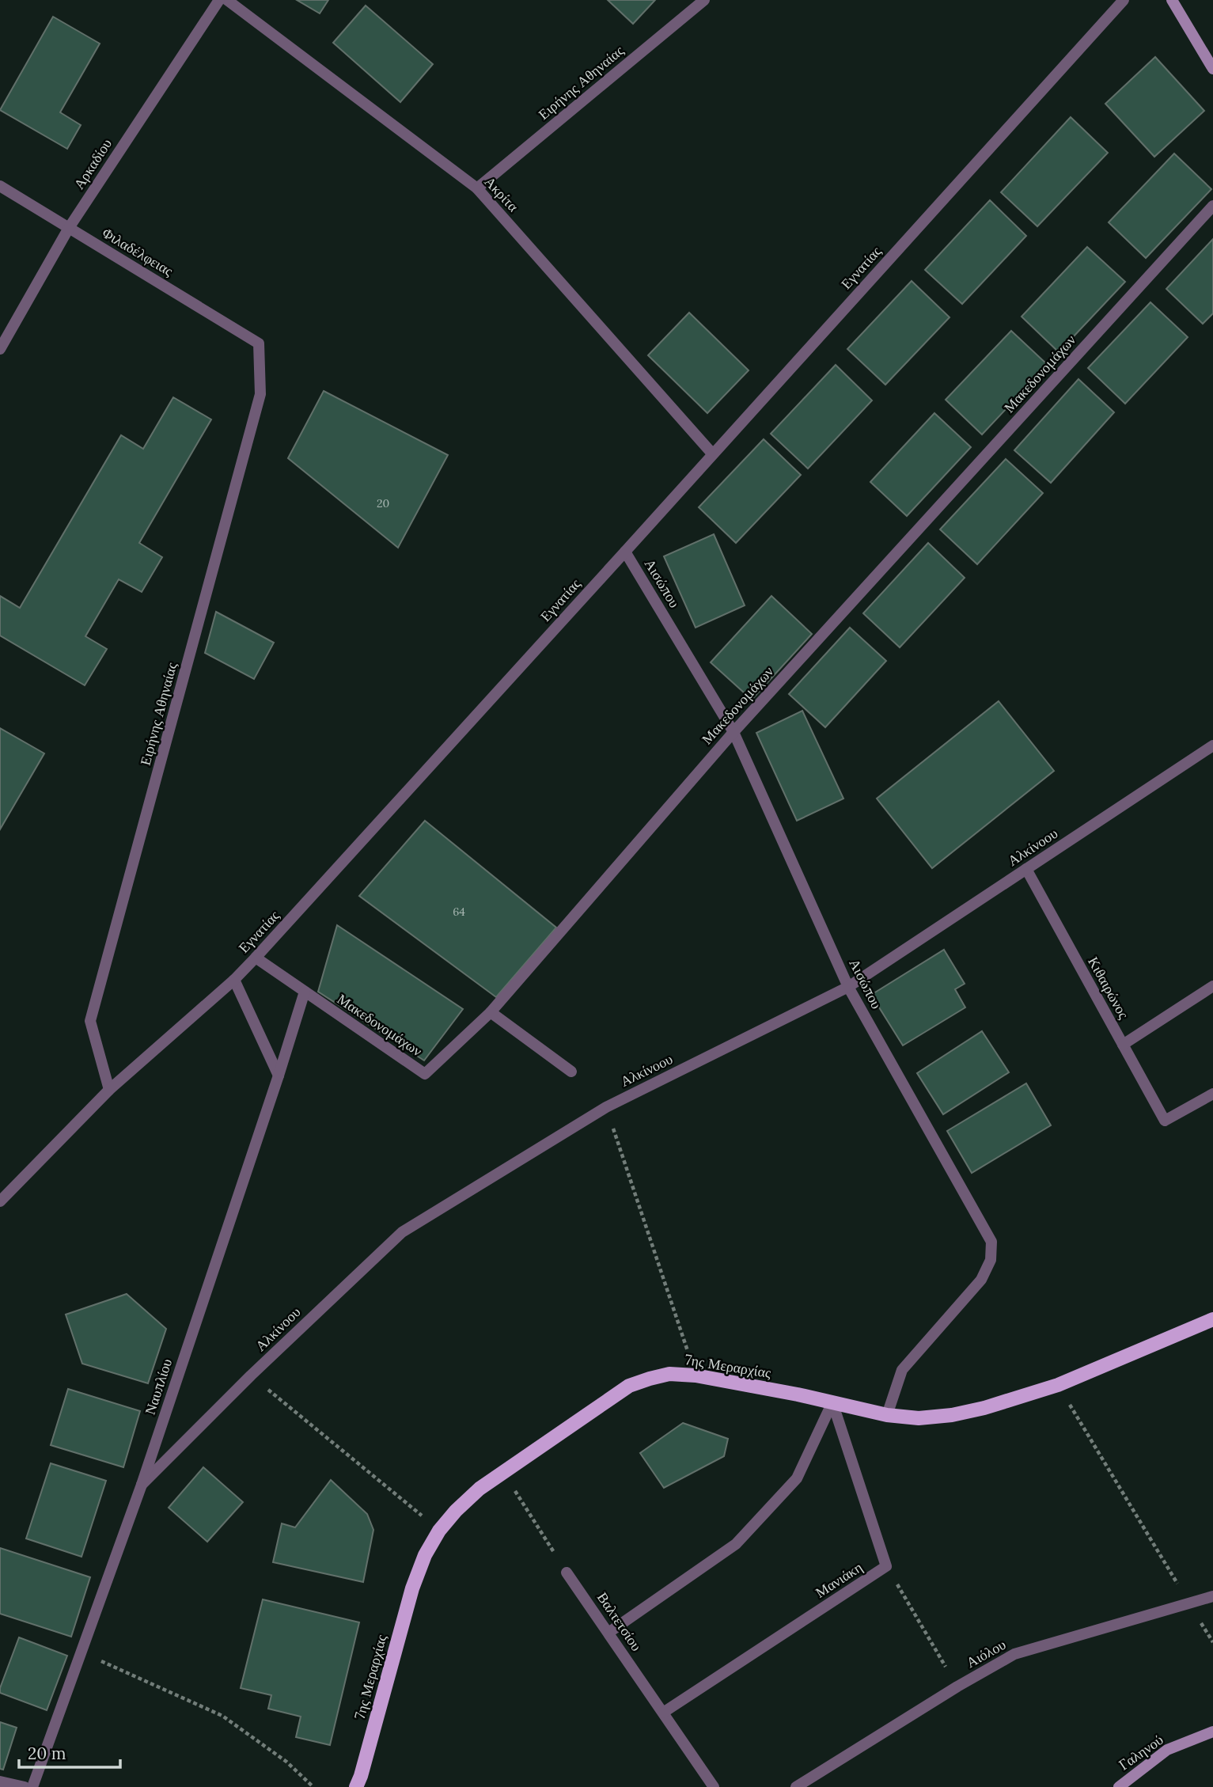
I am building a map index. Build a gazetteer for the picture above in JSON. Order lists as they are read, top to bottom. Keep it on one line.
{"streets":{"main road":["7ης Μεραρχίας"],"street":["Ειρήνης Αθηναίας","Αρκαδίου","Ακρίτα","Φιλαδέλφειας","Εγνατίας","Μακεδονομάχων","Αισώπου","Αλκίνοου","Κιθαιρώνος","Ναυπλίου","Μανιάκη","Βαλτετσίου","Αιόλου","Γαληνού"]},"crossings":[["Ειρήνης Αθηναίας","Ακρίτα"],["Ειρήνης Αθηναίας","Φιλαδέλφειας"],["Ειρήνης Αθηναίας","Εγνατίας"],["Αρκαδίου","Φιλαδέλφειας"],["Ακρίτα","Εγνατίας"],["Εγνατίας","Μακεδονομάχων"],["Εγνατίας","Αισώπου"],["Μακεδονομάχων","Αισώπου"],["Μακεδονομάχων","Ναυπλίου"],["Αισώπου","Αλκίνοου"],["Αισώπου","7ης Μεραρχίας"],["Αλκίνοου","Κιθαιρώνος"],["Αλκίνοου","Ναυπλίου"],["Μανιάκη","Βαλτετσίου"]],"house_numbers":["20","64"],"scale_bar":"20 m"}
